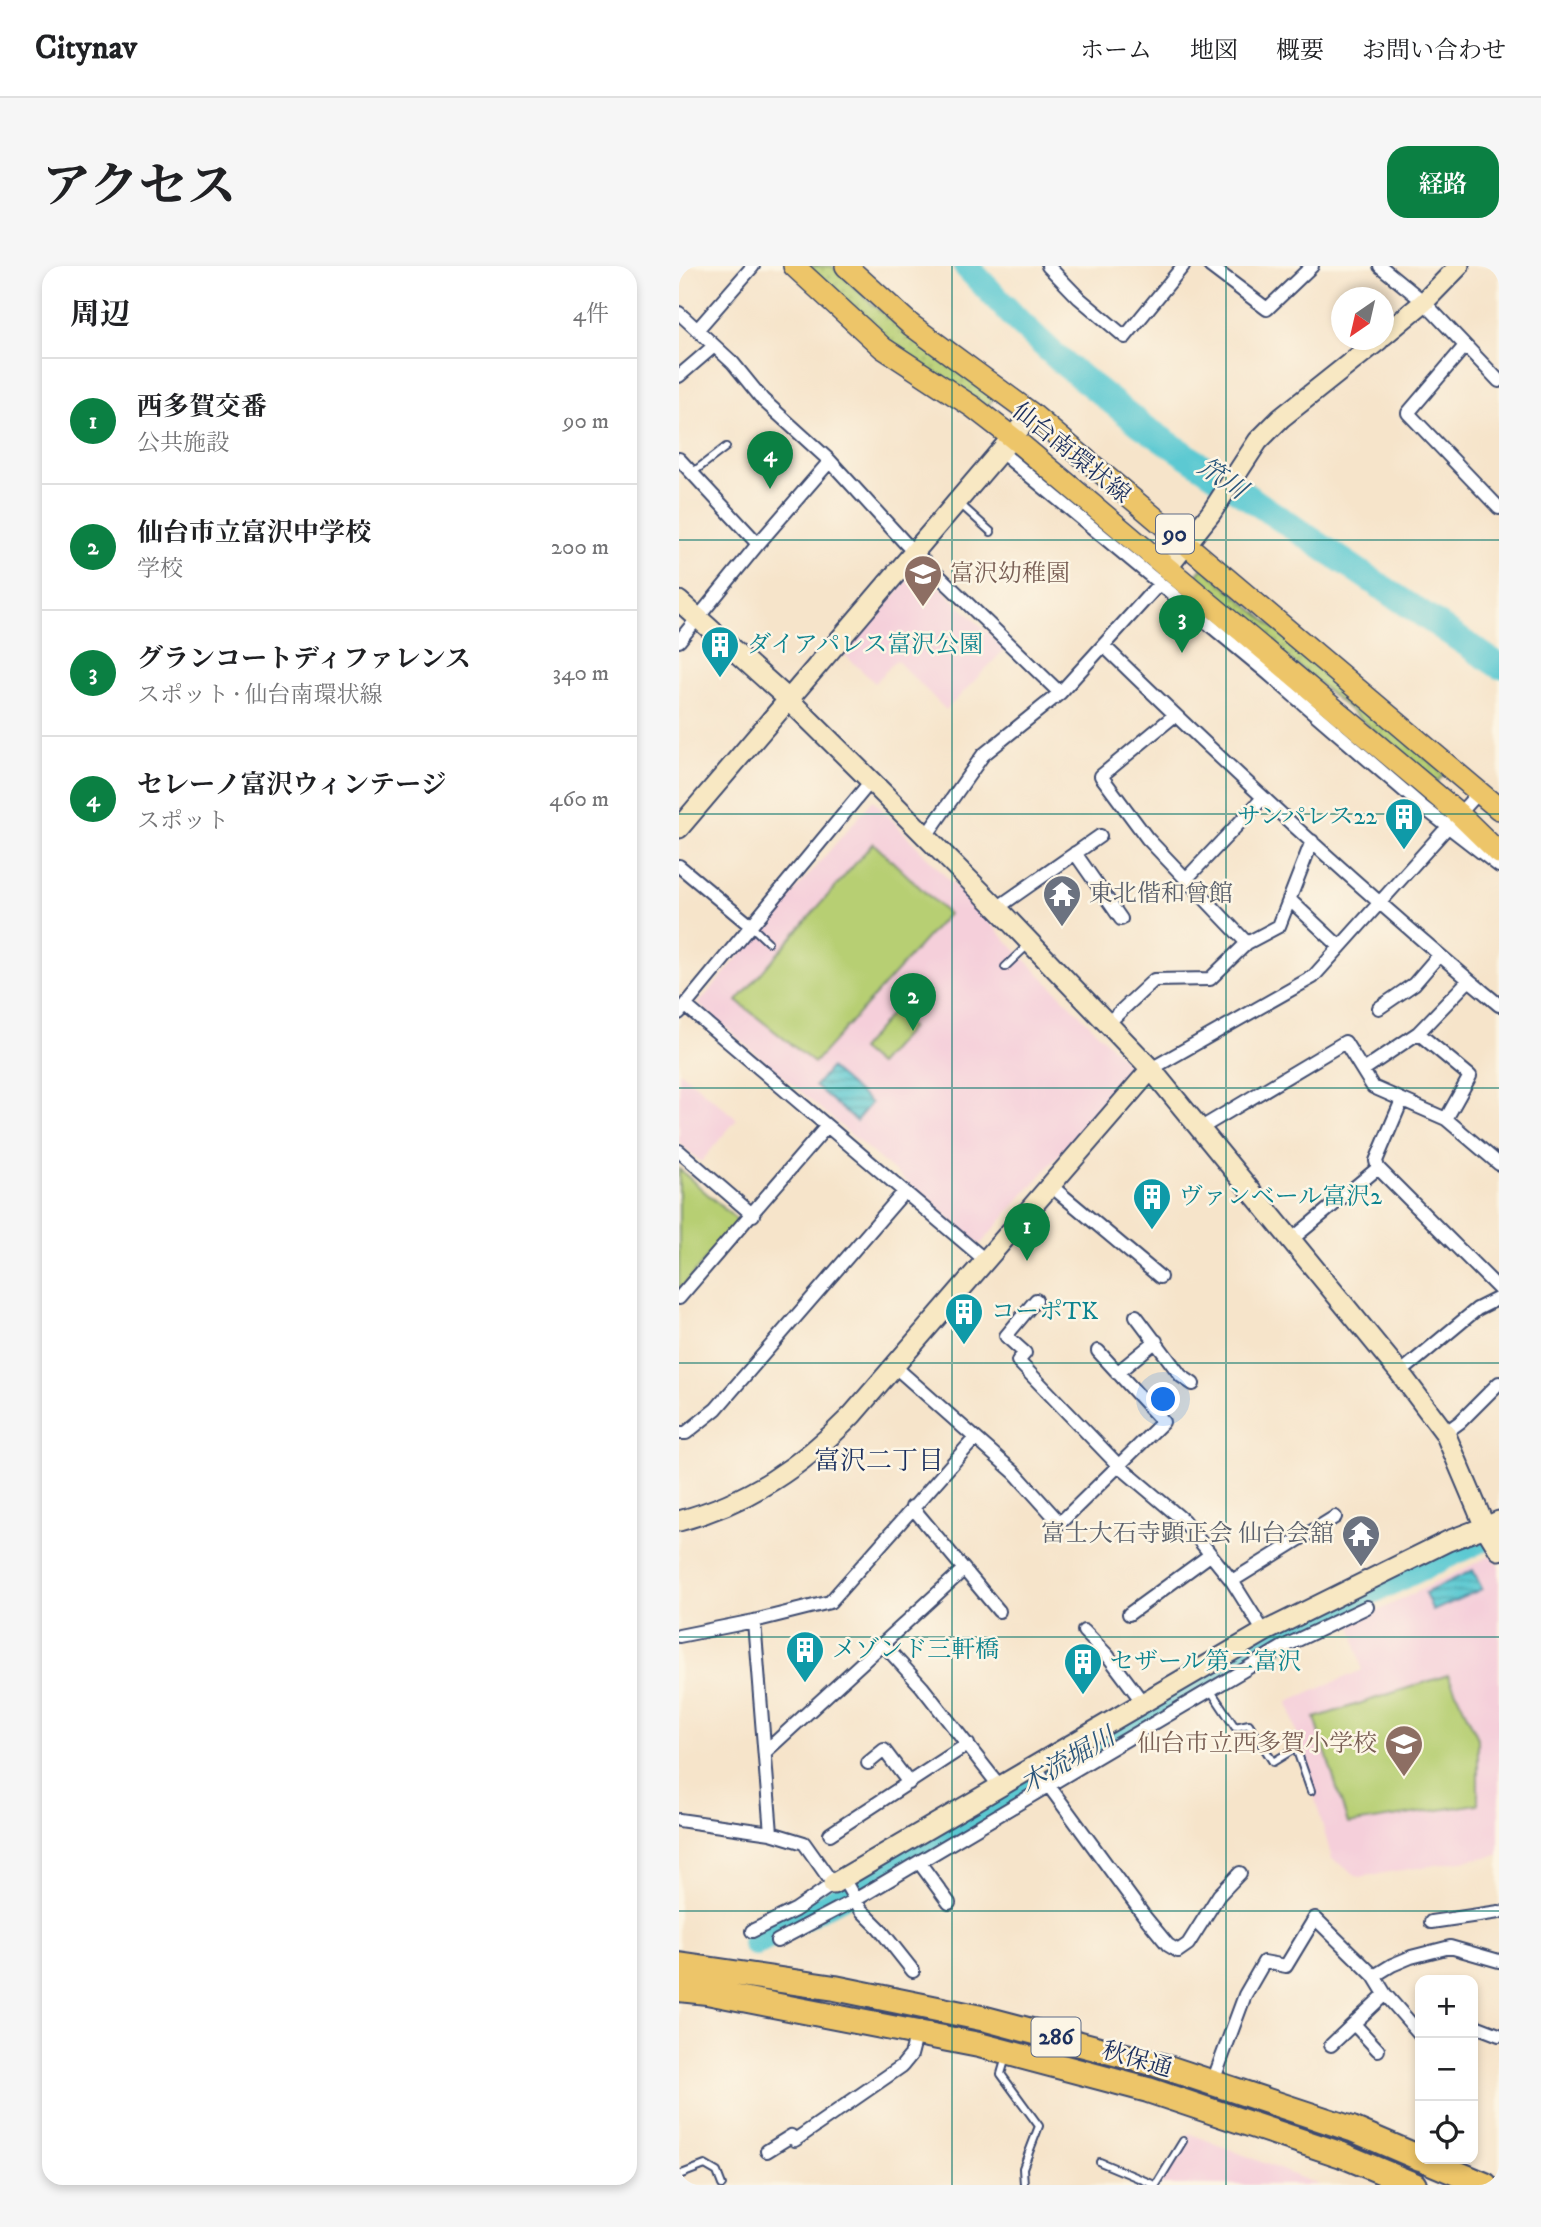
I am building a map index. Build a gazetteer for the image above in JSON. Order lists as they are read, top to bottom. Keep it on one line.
{"streets":{"highway":["286","秋保通"],"main road":["仙台南環状線","90"]},"districts":["富沢二丁目"],"water":["笊川","木流堀川"],"places":{"school or university":["富沢幼稚園","仙台市立西多賀小学校"],"building":["ダイアパレス富沢公園","サンパレス22","ヴァンベール富沢2","コーポTK","メゾンド三軒橋","セザール第二富沢"],"temple":["東北偕和曾館","富士大石寺顕正会 仙台会舘"]},"north":"bottom left","page":{"header":"Citynav","nav":["ホーム","地図","概要","お問い合わせ"],"title":"アクセス","buttons":"経路","heading":["周辺","4件"],"list":[{"mark":"1","name":"西多賀交番","note":"公共施設","value":"90 m"},{"mark":"2","name":"仙台市立富沢中学校","note":"学校","value":"200 m"},{"mark":"3","name":"グランコートディファレンス","note":"スポット · 仙台南環状線","value":"340 m"},{"mark":"4","name":"セレーノ富沢ウィンテージ","note":"スポット","value":"460 m"}],"pins":["4","3","2","1"],"map_buttons":["+","−"]}}
